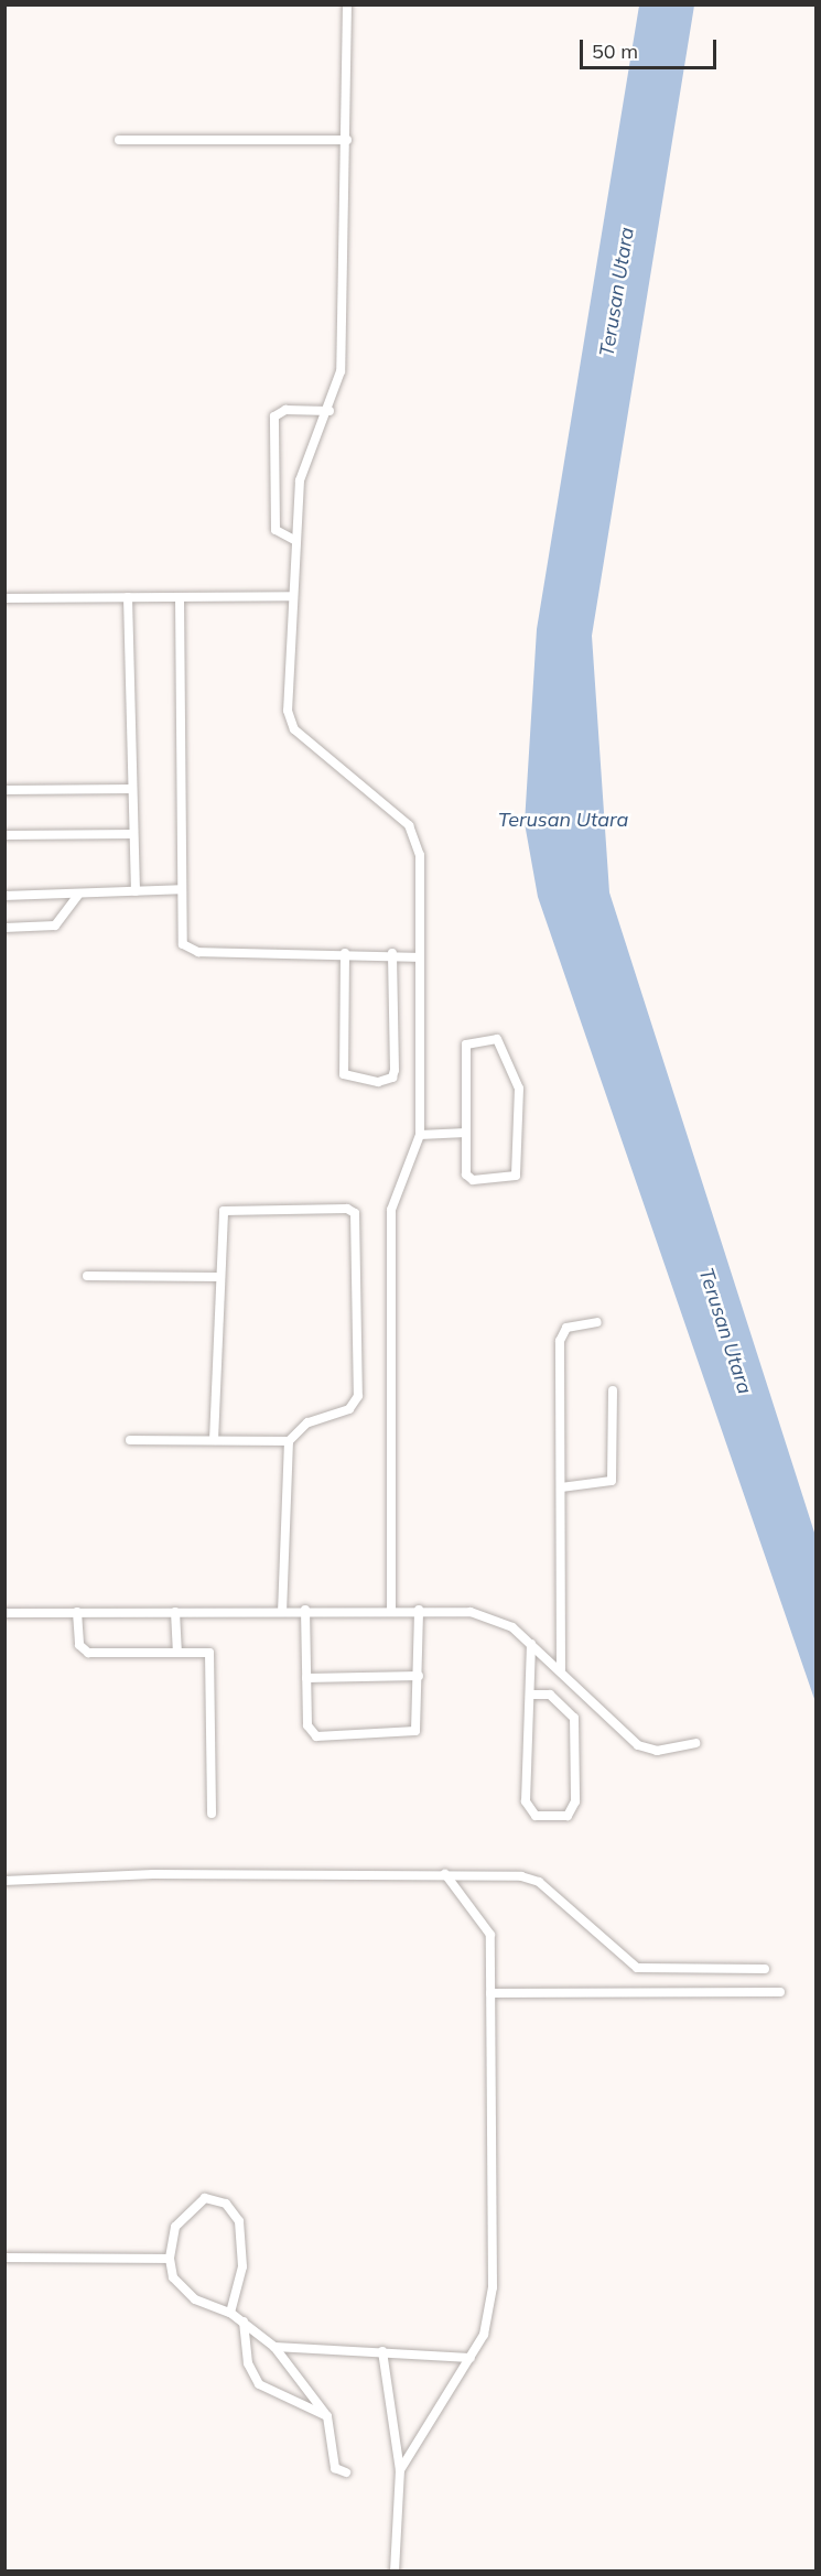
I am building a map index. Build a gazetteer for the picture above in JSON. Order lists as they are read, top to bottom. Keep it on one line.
{"water":["Terusan Utara"],"scale_bar":"50 m"}
